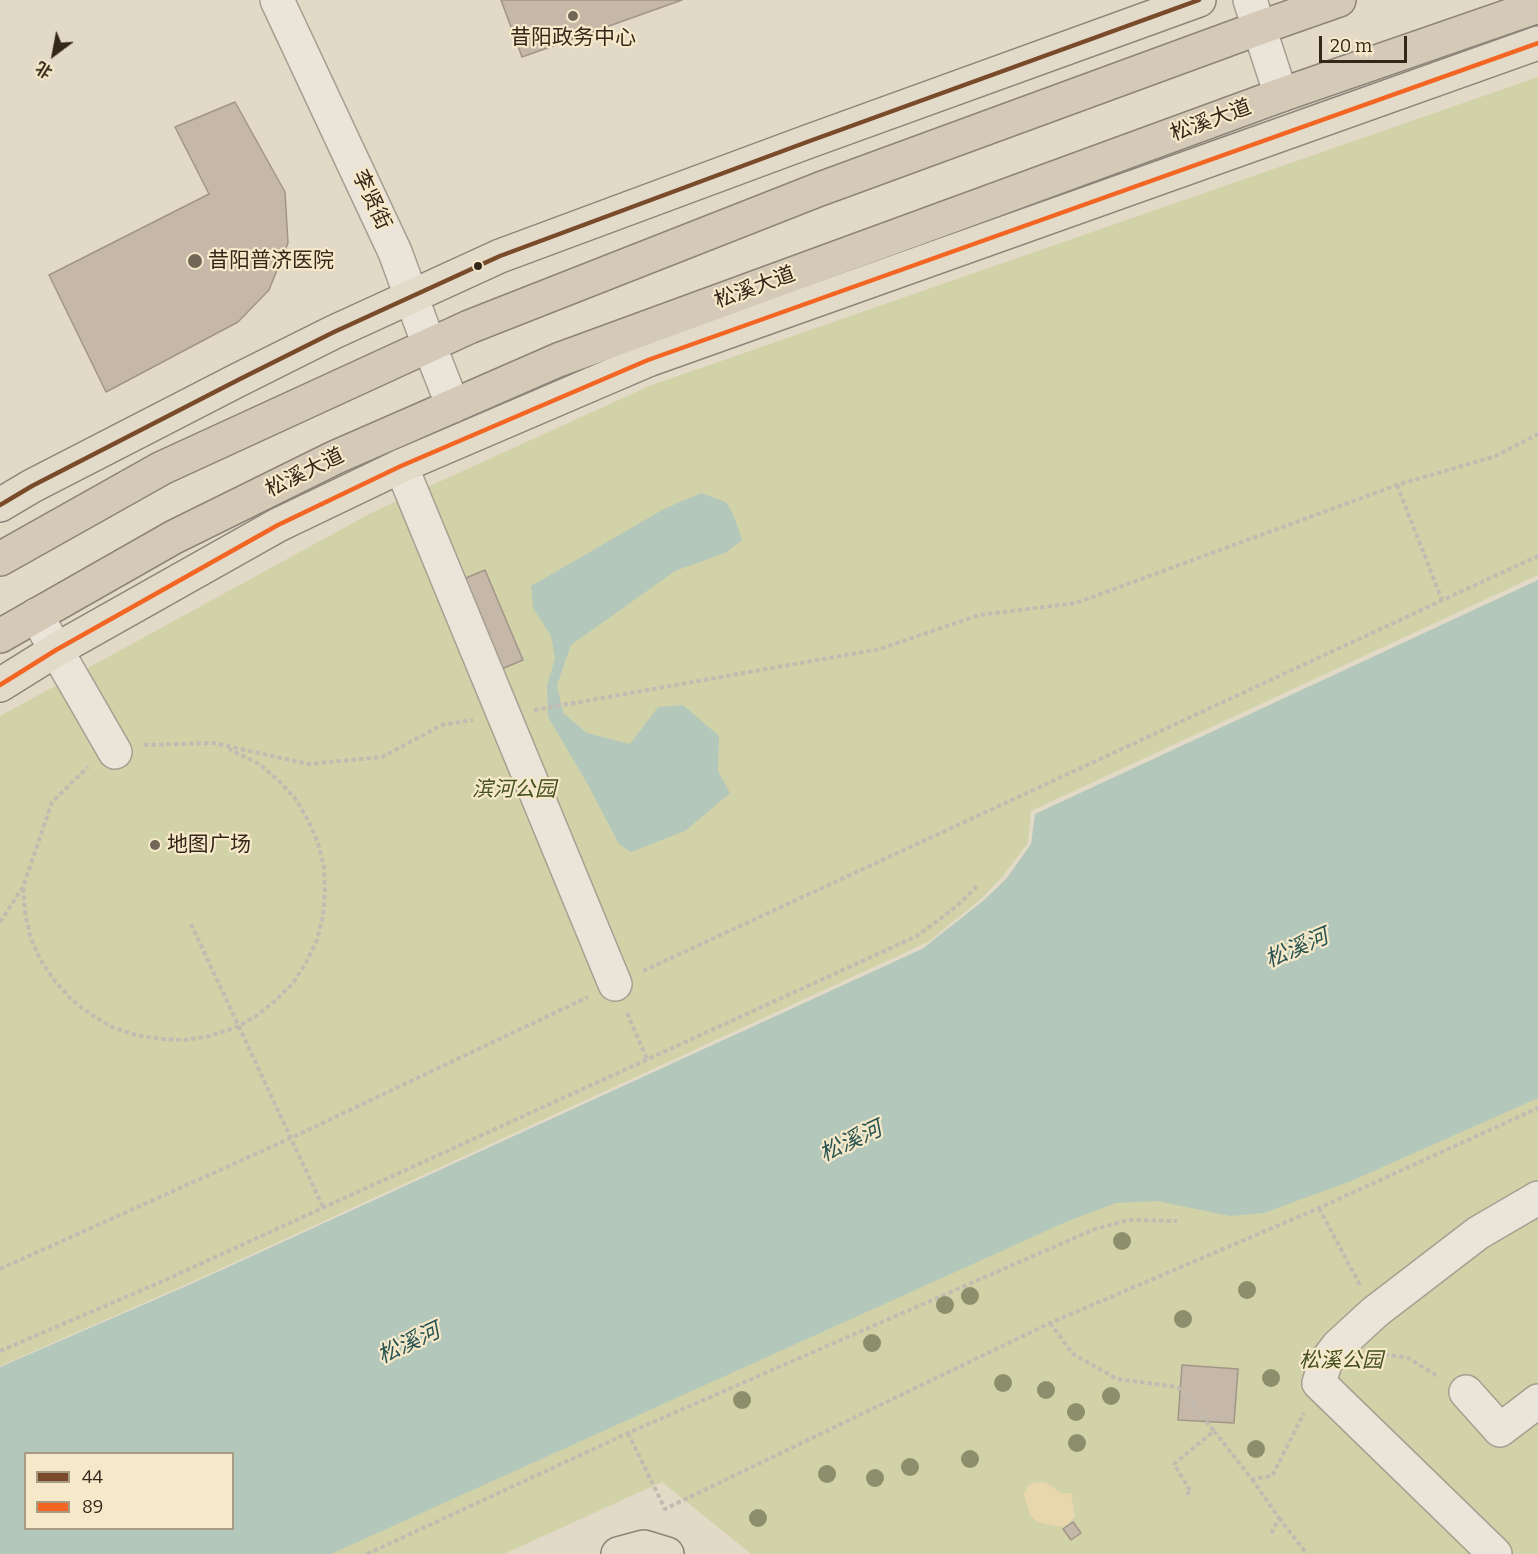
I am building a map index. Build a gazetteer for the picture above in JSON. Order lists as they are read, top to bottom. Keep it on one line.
{"streets":{"highway":["松溪大道"],"street":["李贤街"]},"crossings":[["松溪大道","李贤街"]],"water":["松溪河"],"parks":["滨河公园","松溪公园"],"places":["昔阳政务中心","昔阳普济医院","地图广场"],"lines":["transit line 44","transit line 89"],"legend":["44","89"],"scale_bar":"20 m","north":"bottom left"}
